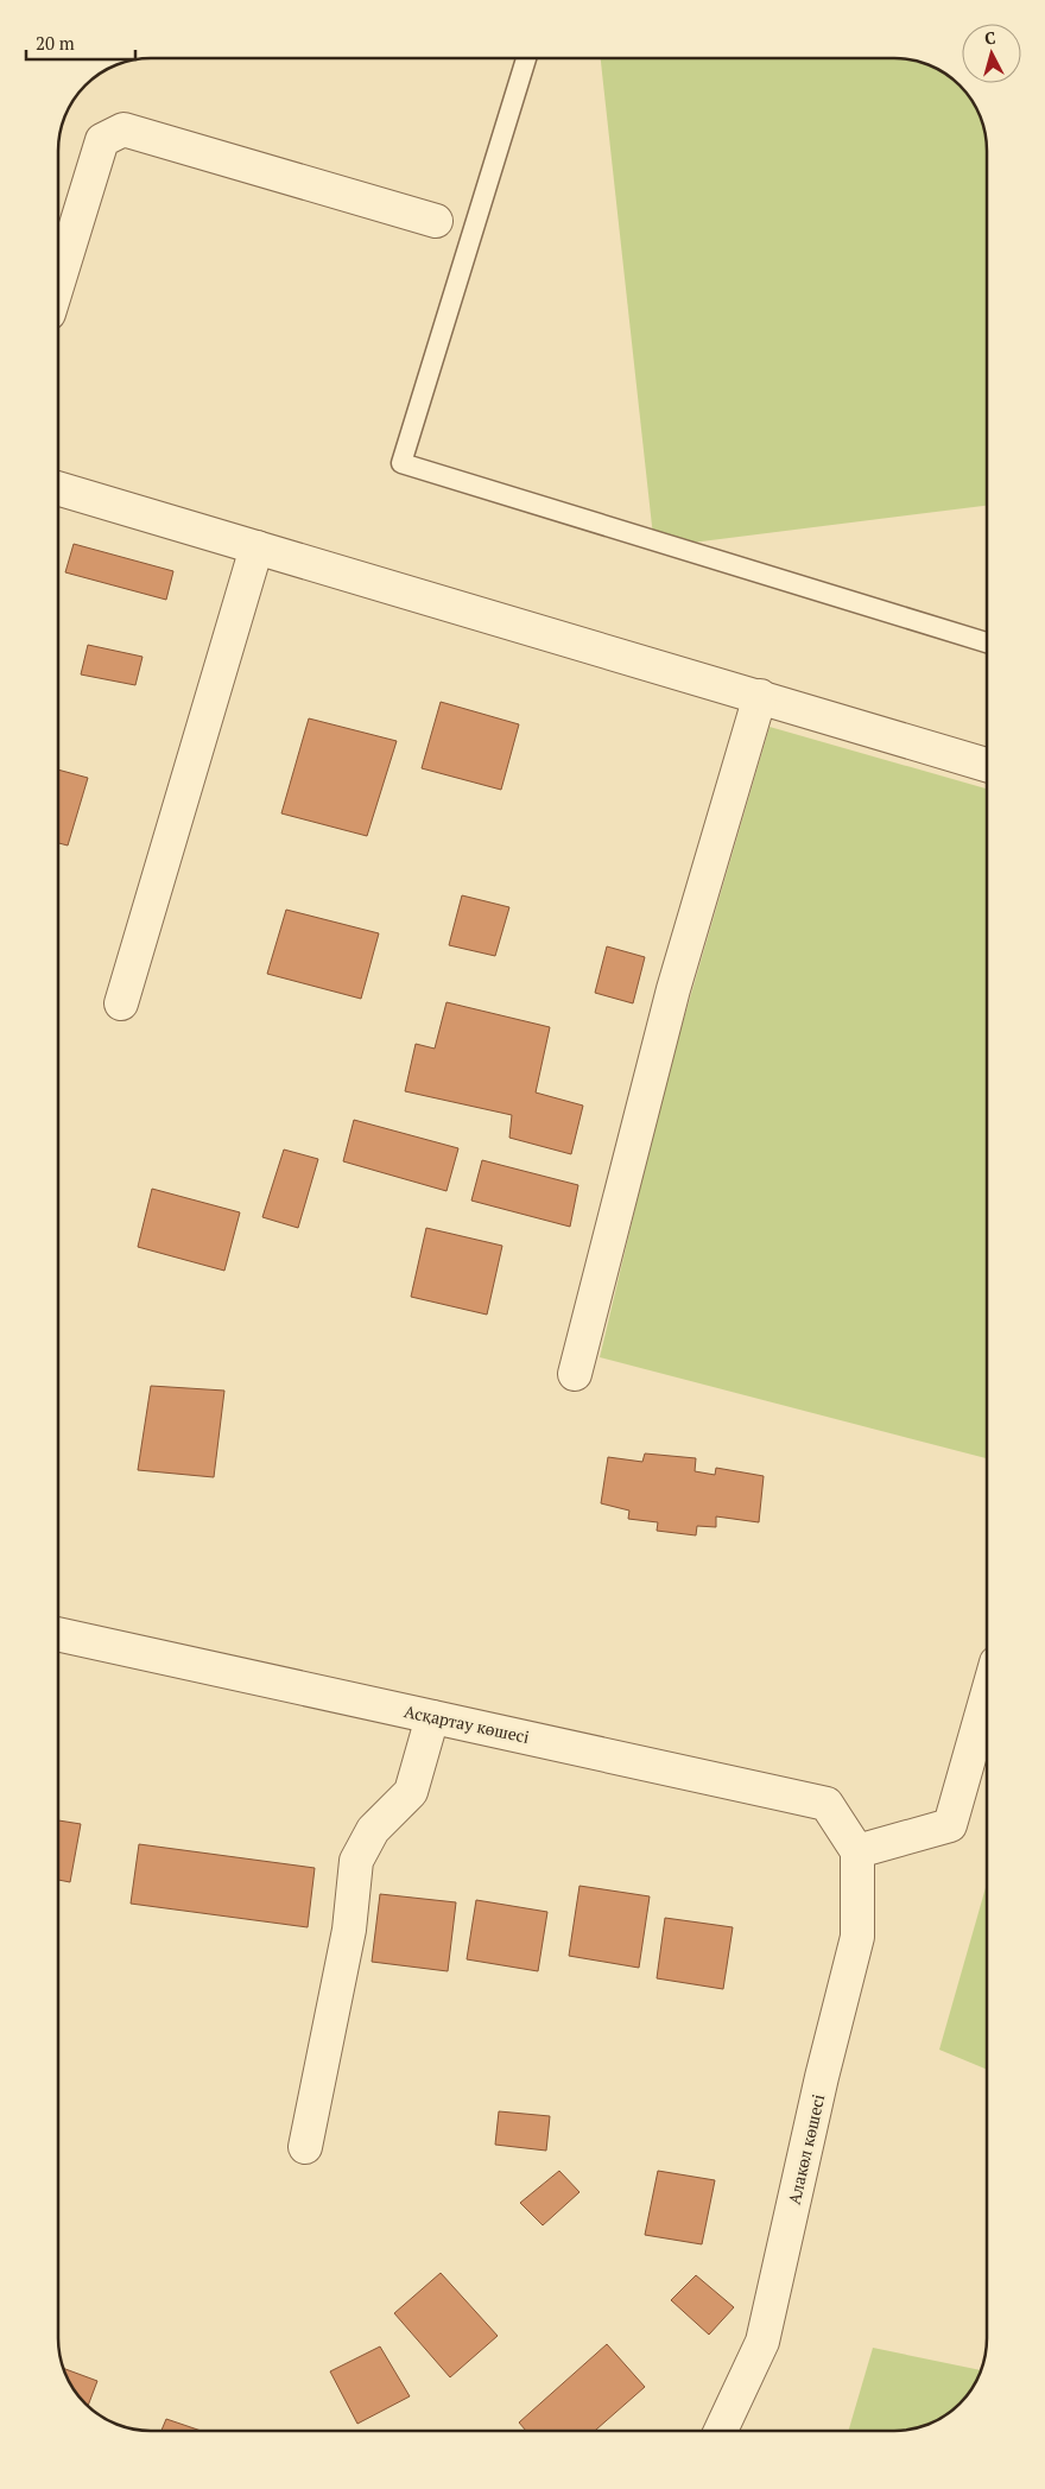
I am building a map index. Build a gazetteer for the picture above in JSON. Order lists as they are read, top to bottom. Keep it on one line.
{"streets":{"street":["Асқартау көшесі","Алакөл көшесі"]},"crossings":[["Асқартау көшесі","Алакөл көшесі"]],"scale_bar":"20 m","north":"top"}
